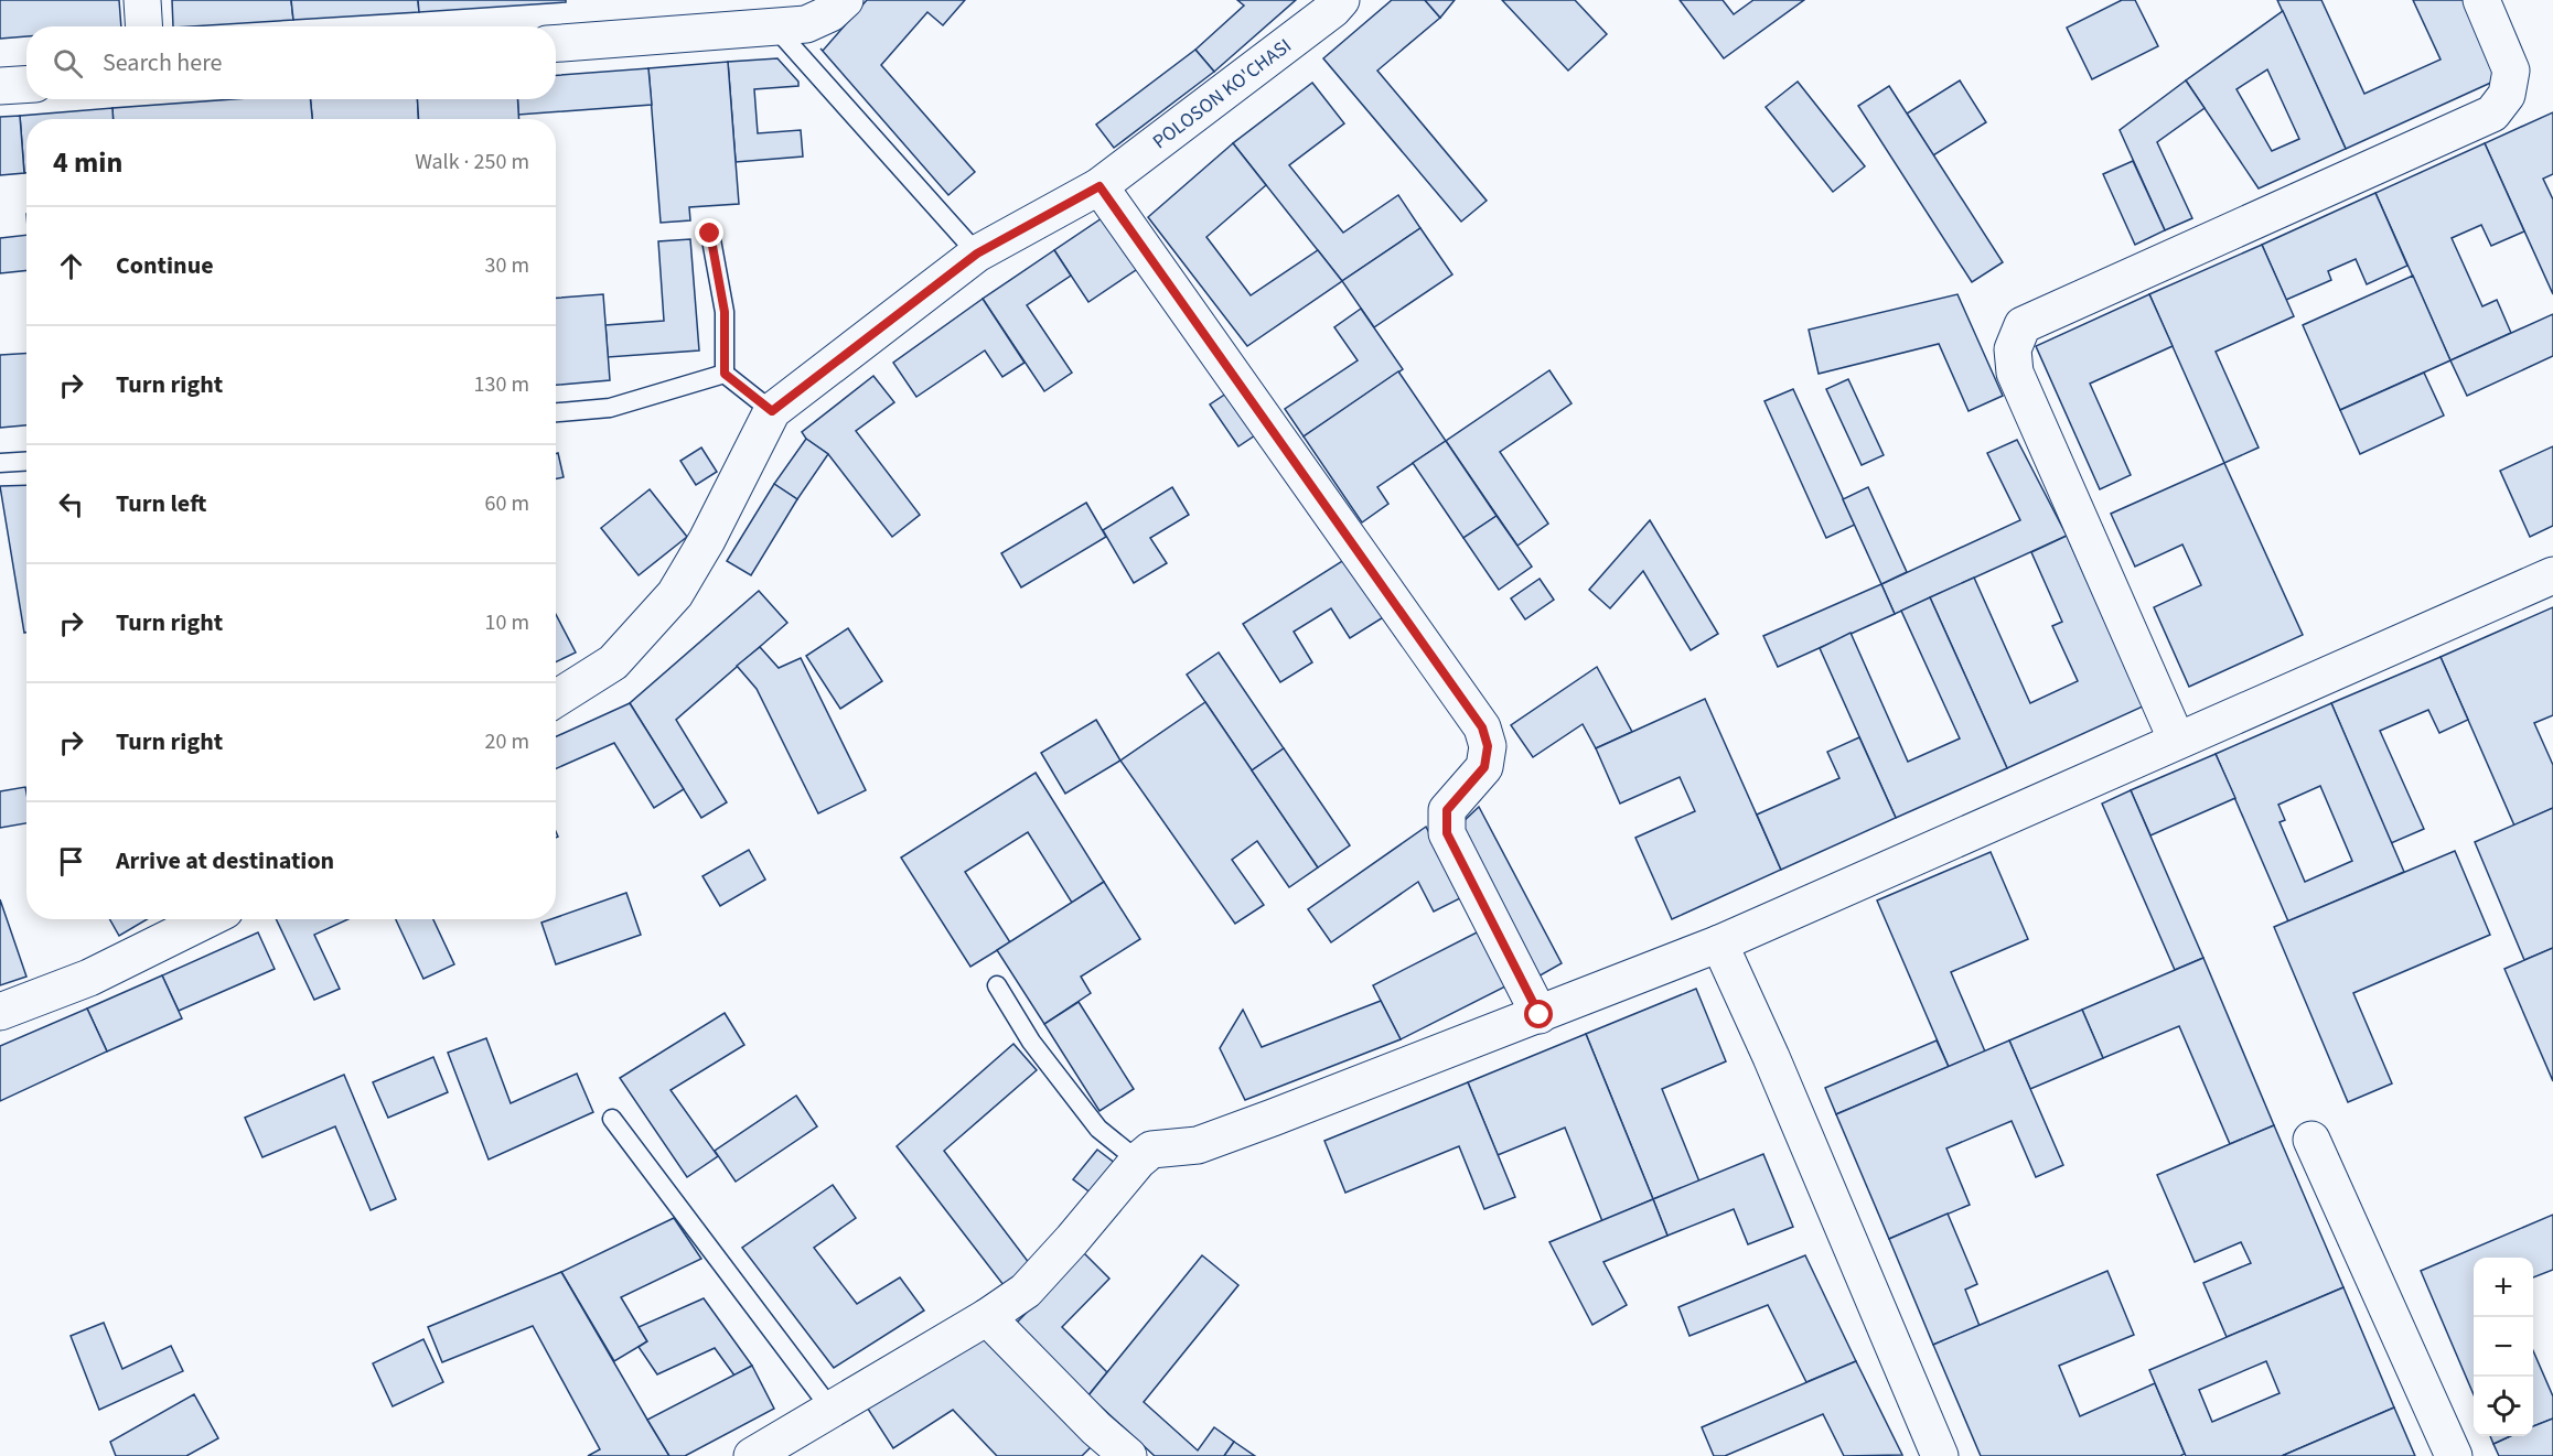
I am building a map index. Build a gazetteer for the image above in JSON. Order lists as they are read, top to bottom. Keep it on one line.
{"streets":{"street":["POLOSON KO'CHASI"]},"page":{"search":"Search here","heading":["4 min","Walk · 250 m"],"list":[["Continue","30 m"],["Turn right","130 m"],["Turn left","60 m"],["Turn right","10 m"],["Turn right","20 m"],"Arrive at destination"],"map_buttons":["+","−"]}}
